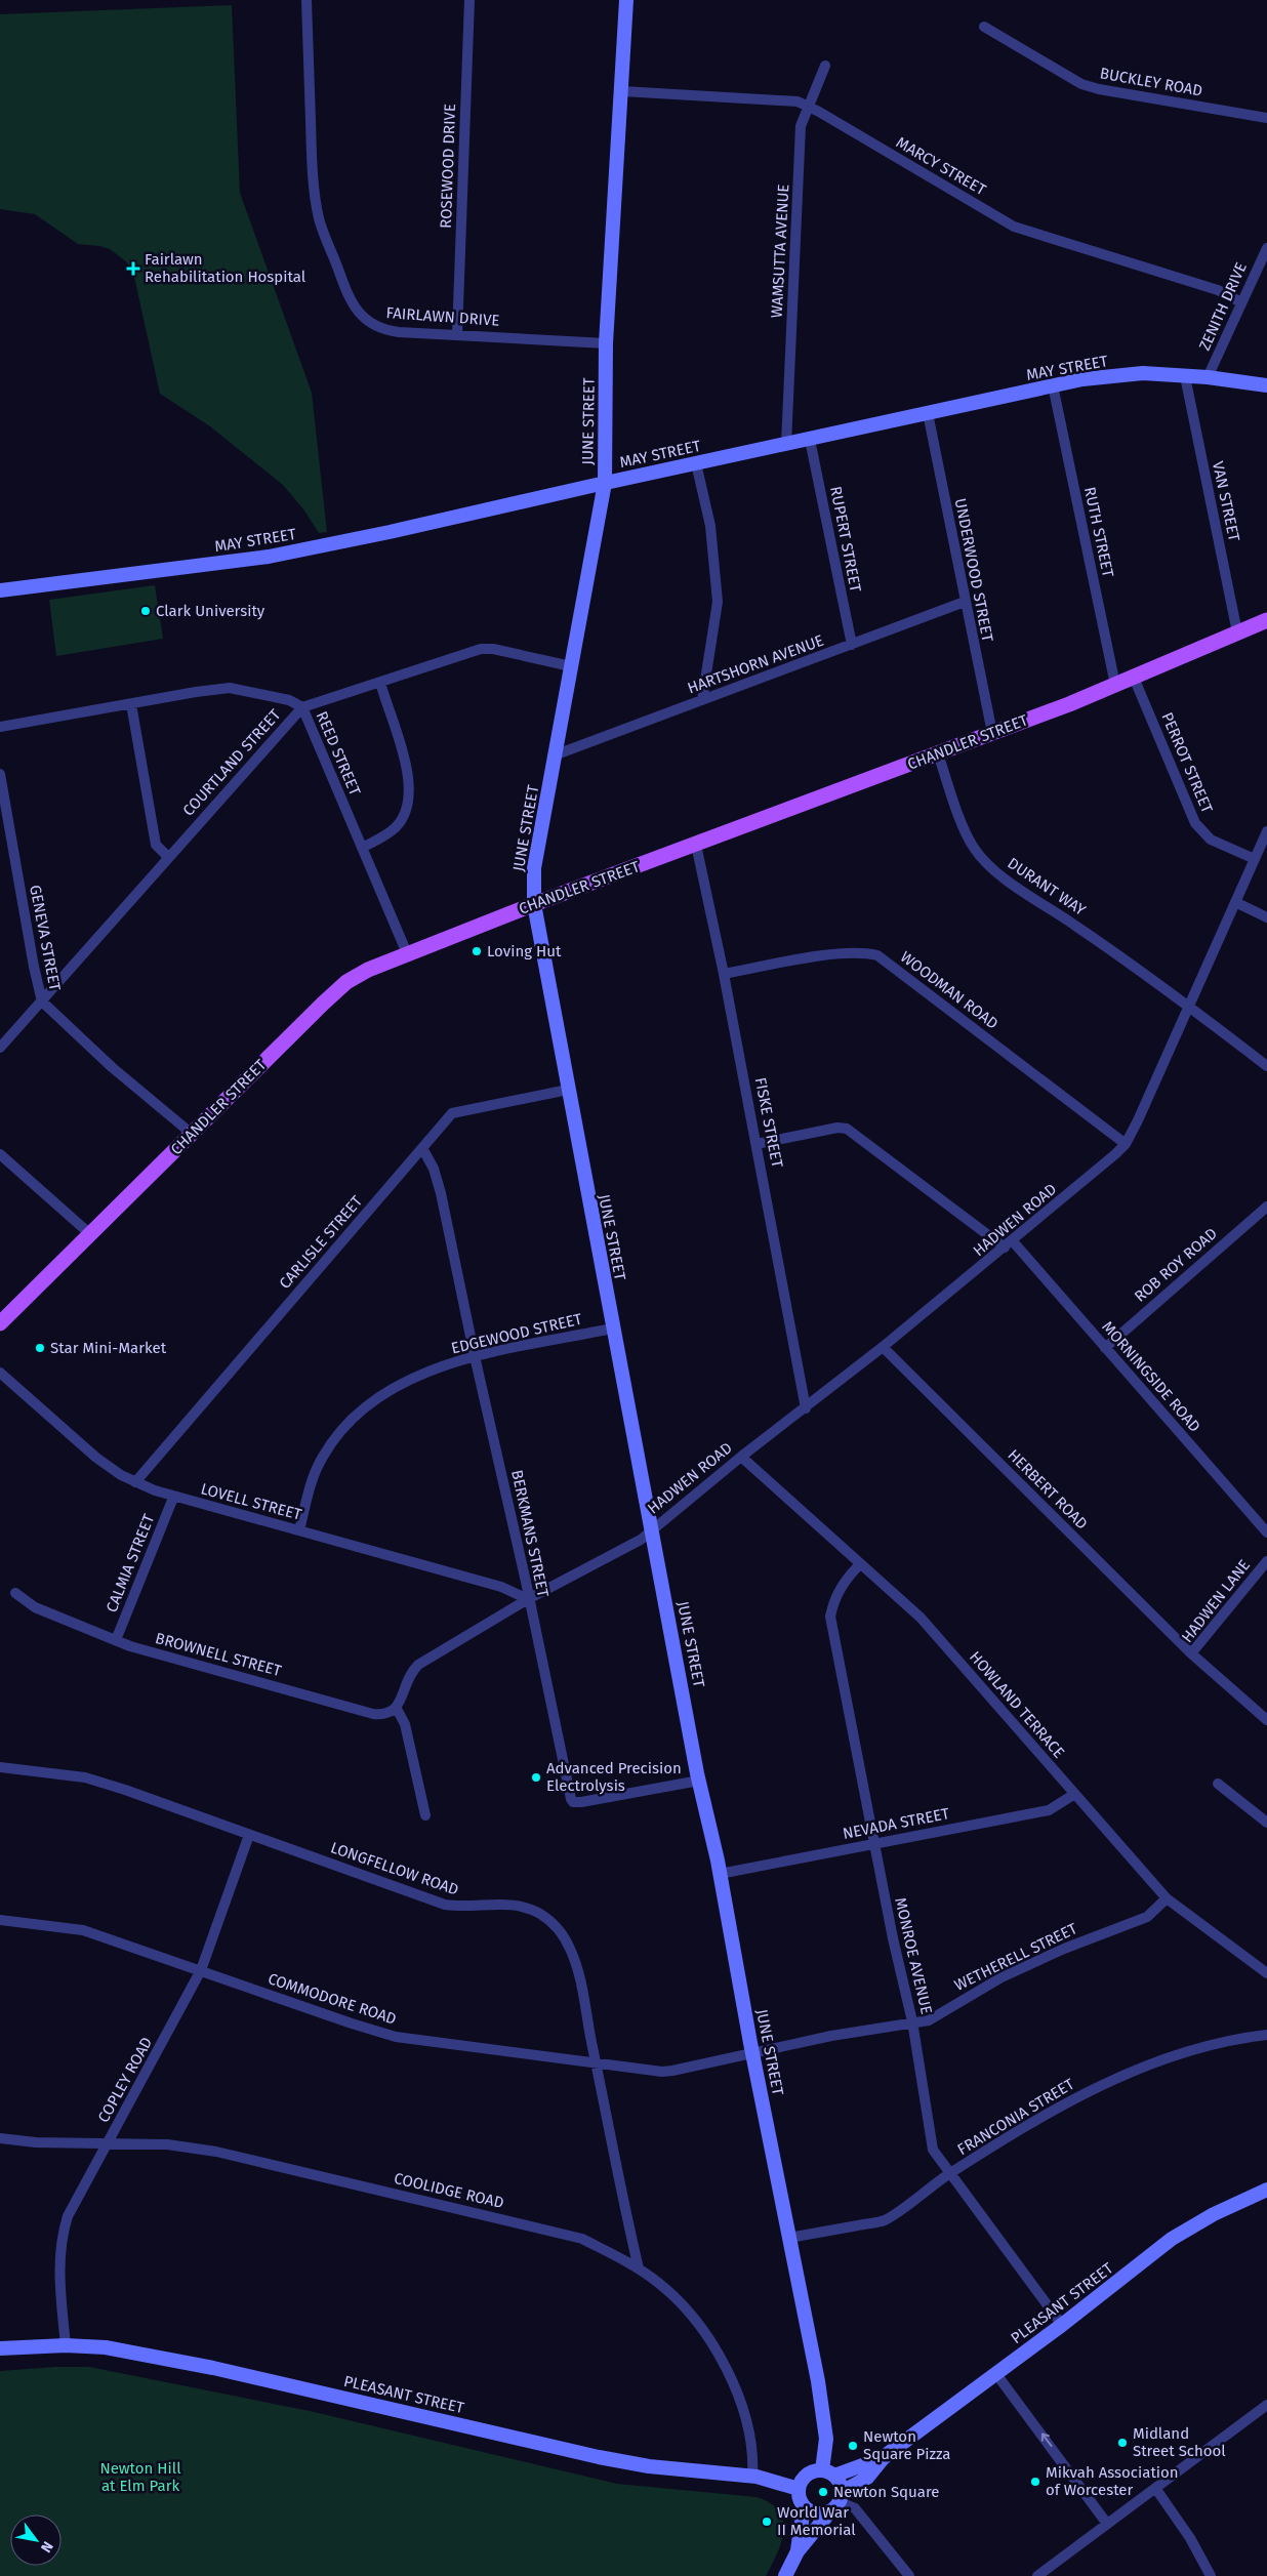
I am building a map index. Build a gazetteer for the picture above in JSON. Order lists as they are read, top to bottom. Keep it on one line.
{"streets":{"main road":["CHANDLER STREET"],"street":["BUCKLEY ROAD","ROSEWOOD DRIVE","MARCY STREET","WAMSUTTA AVENUE","ZENITH DRIVE","FAIRLAWN DRIVE","MAY STREET","JUNE STREET","VAN STREET","RUTH STREET","RUPERT STREET","UNDERWOOD STREET","HARTSHORN AVENUE","REED STREET","COURTLAND STREET","PERROT STREET","DURANT WAY","GENEVA STREET","WOODMAN ROAD","FISKE STREET","HADWEN ROAD","CARLISLE STREET","ROB ROY ROAD","EDGEWOOD STREET","MORNINGSIDE ROAD","HERBERT ROAD","LOVELL STREET","BERKMANS STREET","CALMIA STREET","HADWEN LANE","BROWNELL STREET","HOWLAND TERRACE","NEVADA STREET","LONGFELLOW ROAD","MONROE AVENUE","WETHERELL STREET","COMMODORE ROAD","COPLEY ROAD","FRANCONIA STREET","COOLIDGE ROAD","PLEASANT STREET"]},"crossings":[["ROSEWOOD DRIVE","FAIRLAWN DRIVE"],["MARCY STREET","WAMSUTTA AVENUE"],["MARCY STREET","ZENITH DRIVE"],["MARCY STREET","JUNE STREET"],["WAMSUTTA AVENUE","MAY STREET"],["ZENITH DRIVE","MAY STREET"],["FAIRLAWN DRIVE","JUNE STREET"],["MAY STREET","JUNE STREET"],["MAY STREET","VAN STREET"],["MAY STREET","RUTH STREET"],["MAY STREET","RUPERT STREET"],["MAY STREET","UNDERWOOD STREET"],["JUNE STREET","HARTSHORN AVENUE"],["JUNE STREET","CHANDLER STREET"],["JUNE STREET","COURTLAND STREET"],["JUNE STREET","HADWEN ROAD"],["JUNE STREET","CARLISLE STREET"],["JUNE STREET","EDGEWOOD STREET"],["JUNE STREET","BERKMANS STREET"],["JUNE STREET","NEVADA STREET"],["JUNE STREET","WETHERELL STREET"],["JUNE STREET","COMMODORE ROAD"],["JUNE STREET","FRANCONIA STREET"],["JUNE STREET","PLEASANT STREET"],["VAN STREET","CHANDLER STREET"],["RUTH STREET","CHANDLER STREET"],["RUPERT STREET","HARTSHORN AVENUE"],["UNDERWOOD STREET","HARTSHORN AVENUE"],["UNDERWOOD STREET","CHANDLER STREET"],["CHANDLER STREET","REED STREET"],["CHANDLER STREET","PERROT STREET"],["CHANDLER STREET","DURANT WAY"],["CHANDLER STREET","GENEVA STREET"],["CHANDLER STREET","FISKE STREET"],["REED STREET","COURTLAND STREET"],["COURTLAND STREET","GENEVA STREET"],["PERROT STREET","HADWEN ROAD"],["DURANT WAY","HADWEN ROAD"],["WOODMAN ROAD","FISKE STREET"],["WOODMAN ROAD","HADWEN ROAD"],["FISKE STREET","HADWEN ROAD"],["FISKE STREET","MORNINGSIDE ROAD"],["HADWEN ROAD","MORNINGSIDE ROAD"],["HADWEN ROAD","HERBERT ROAD"],["HADWEN ROAD","HOWLAND TERRACE"],["CARLISLE STREET","LOVELL STREET"],["CARLISLE STREET","BERKMANS STREET"],["ROB ROY ROAD","MORNINGSIDE ROAD"],["EDGEWOOD STREET","LOVELL STREET"],["EDGEWOOD STREET","BERKMANS STREET"],["HERBERT ROAD","HADWEN LANE"],["LOVELL STREET","BERKMANS STREET"],["LOVELL STREET","CALMIA STREET"],["CALMIA STREET","BROWNELL STREET"],["HOWLAND TERRACE","NEVADA STREET"],["HOWLAND TERRACE","MONROE AVENUE"],["HOWLAND TERRACE","WETHERELL STREET"],["NEVADA STREET","MONROE AVENUE"],["LONGFELLOW ROAD","COMMODORE ROAD"],["LONGFELLOW ROAD","COPLEY ROAD"],["LONGFELLOW ROAD","COOLIDGE ROAD"],["MONROE AVENUE","WETHERELL STREET"],["MONROE AVENUE","FRANCONIA STREET"],["MONROE AVENUE","PLEASANT STREET"],["WETHERELL STREET","COMMODORE ROAD"],["COMMODORE ROAD","COPLEY ROAD"],["COPLEY ROAD","COOLIDGE ROAD"],["COPLEY ROAD","PLEASANT STREET"],["COOLIDGE ROAD","PLEASANT STREET"]],"parks":["Newton Hill at Elm Park"],"places":{"health":["Fairlawn Rehabilitation Hospital"],"other":["Clark University","Loving Hut","Star Mini-Market","Advanced Precision Electrolysis","Midland Street School","Newton Square Pizza","Mikvah Association of Worcester","Newton Square","World War II Memorial"]},"north":"bottom right"}
